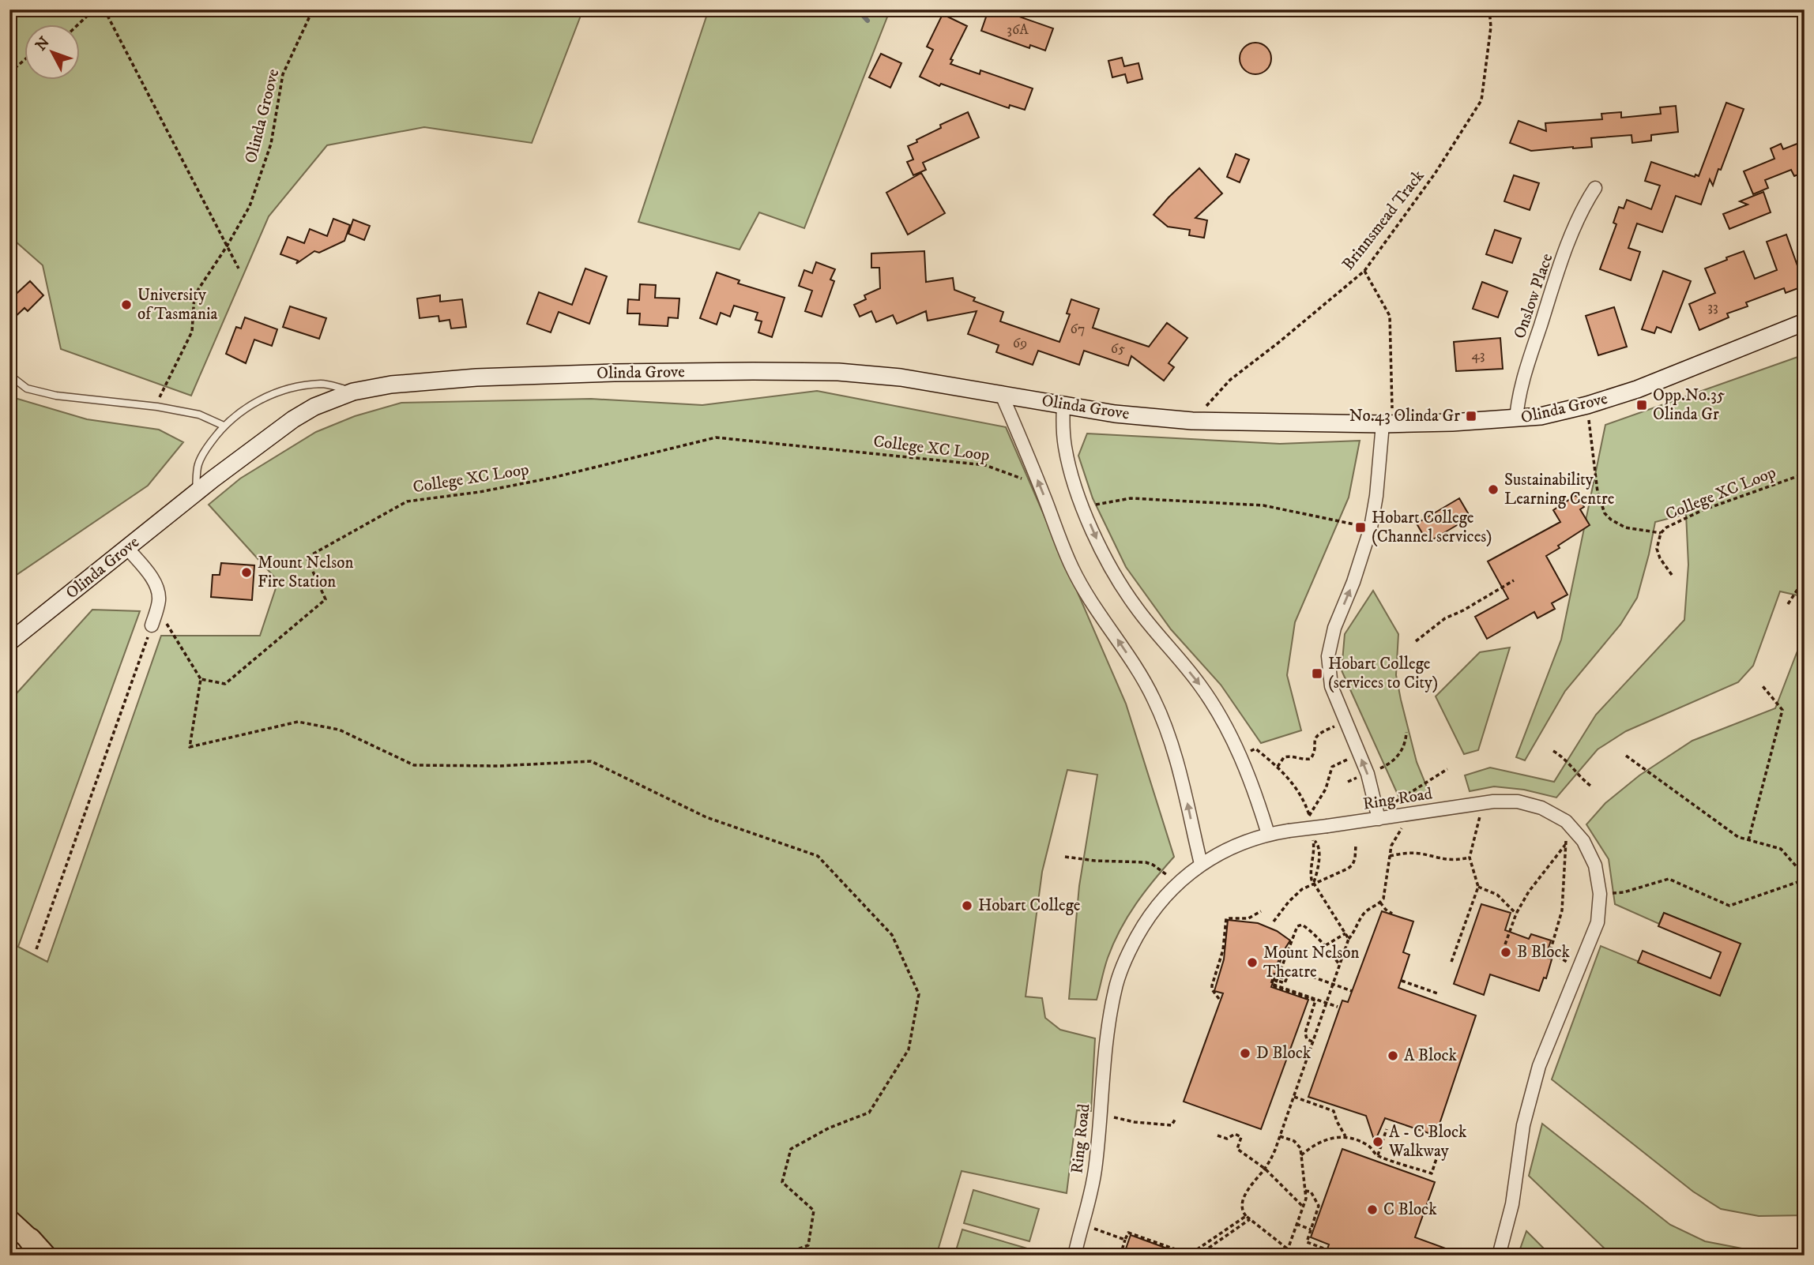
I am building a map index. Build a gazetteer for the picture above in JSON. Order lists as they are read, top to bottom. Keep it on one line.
{"streets":{"main road":["Olinda Grove"],"street":["Onslow Place","Ring Road"],"path":["Olinda Groove","Brinnsmead Track","College XC Loop"]},"crossings":[["Brinnsmead Track","Olinda Grove"],["Onslow Place","Olinda Grove"]],"places":{"other":["University of Tasmania","Sustainability Learning Centre","Mount Nelson Fire Station","Hobart College","B Block","Mount Nelson Theatre","D Block","A Block","A - C Block Walkway","C Block"],"transit":["Opp.No.35 Olinda Gr","No.43 Olinda Gr","Hobart College (Channel services)","Hobart College (services to City)"]},"house_numbers":["36A","33","67","69","65","43"],"north":"top left"}
